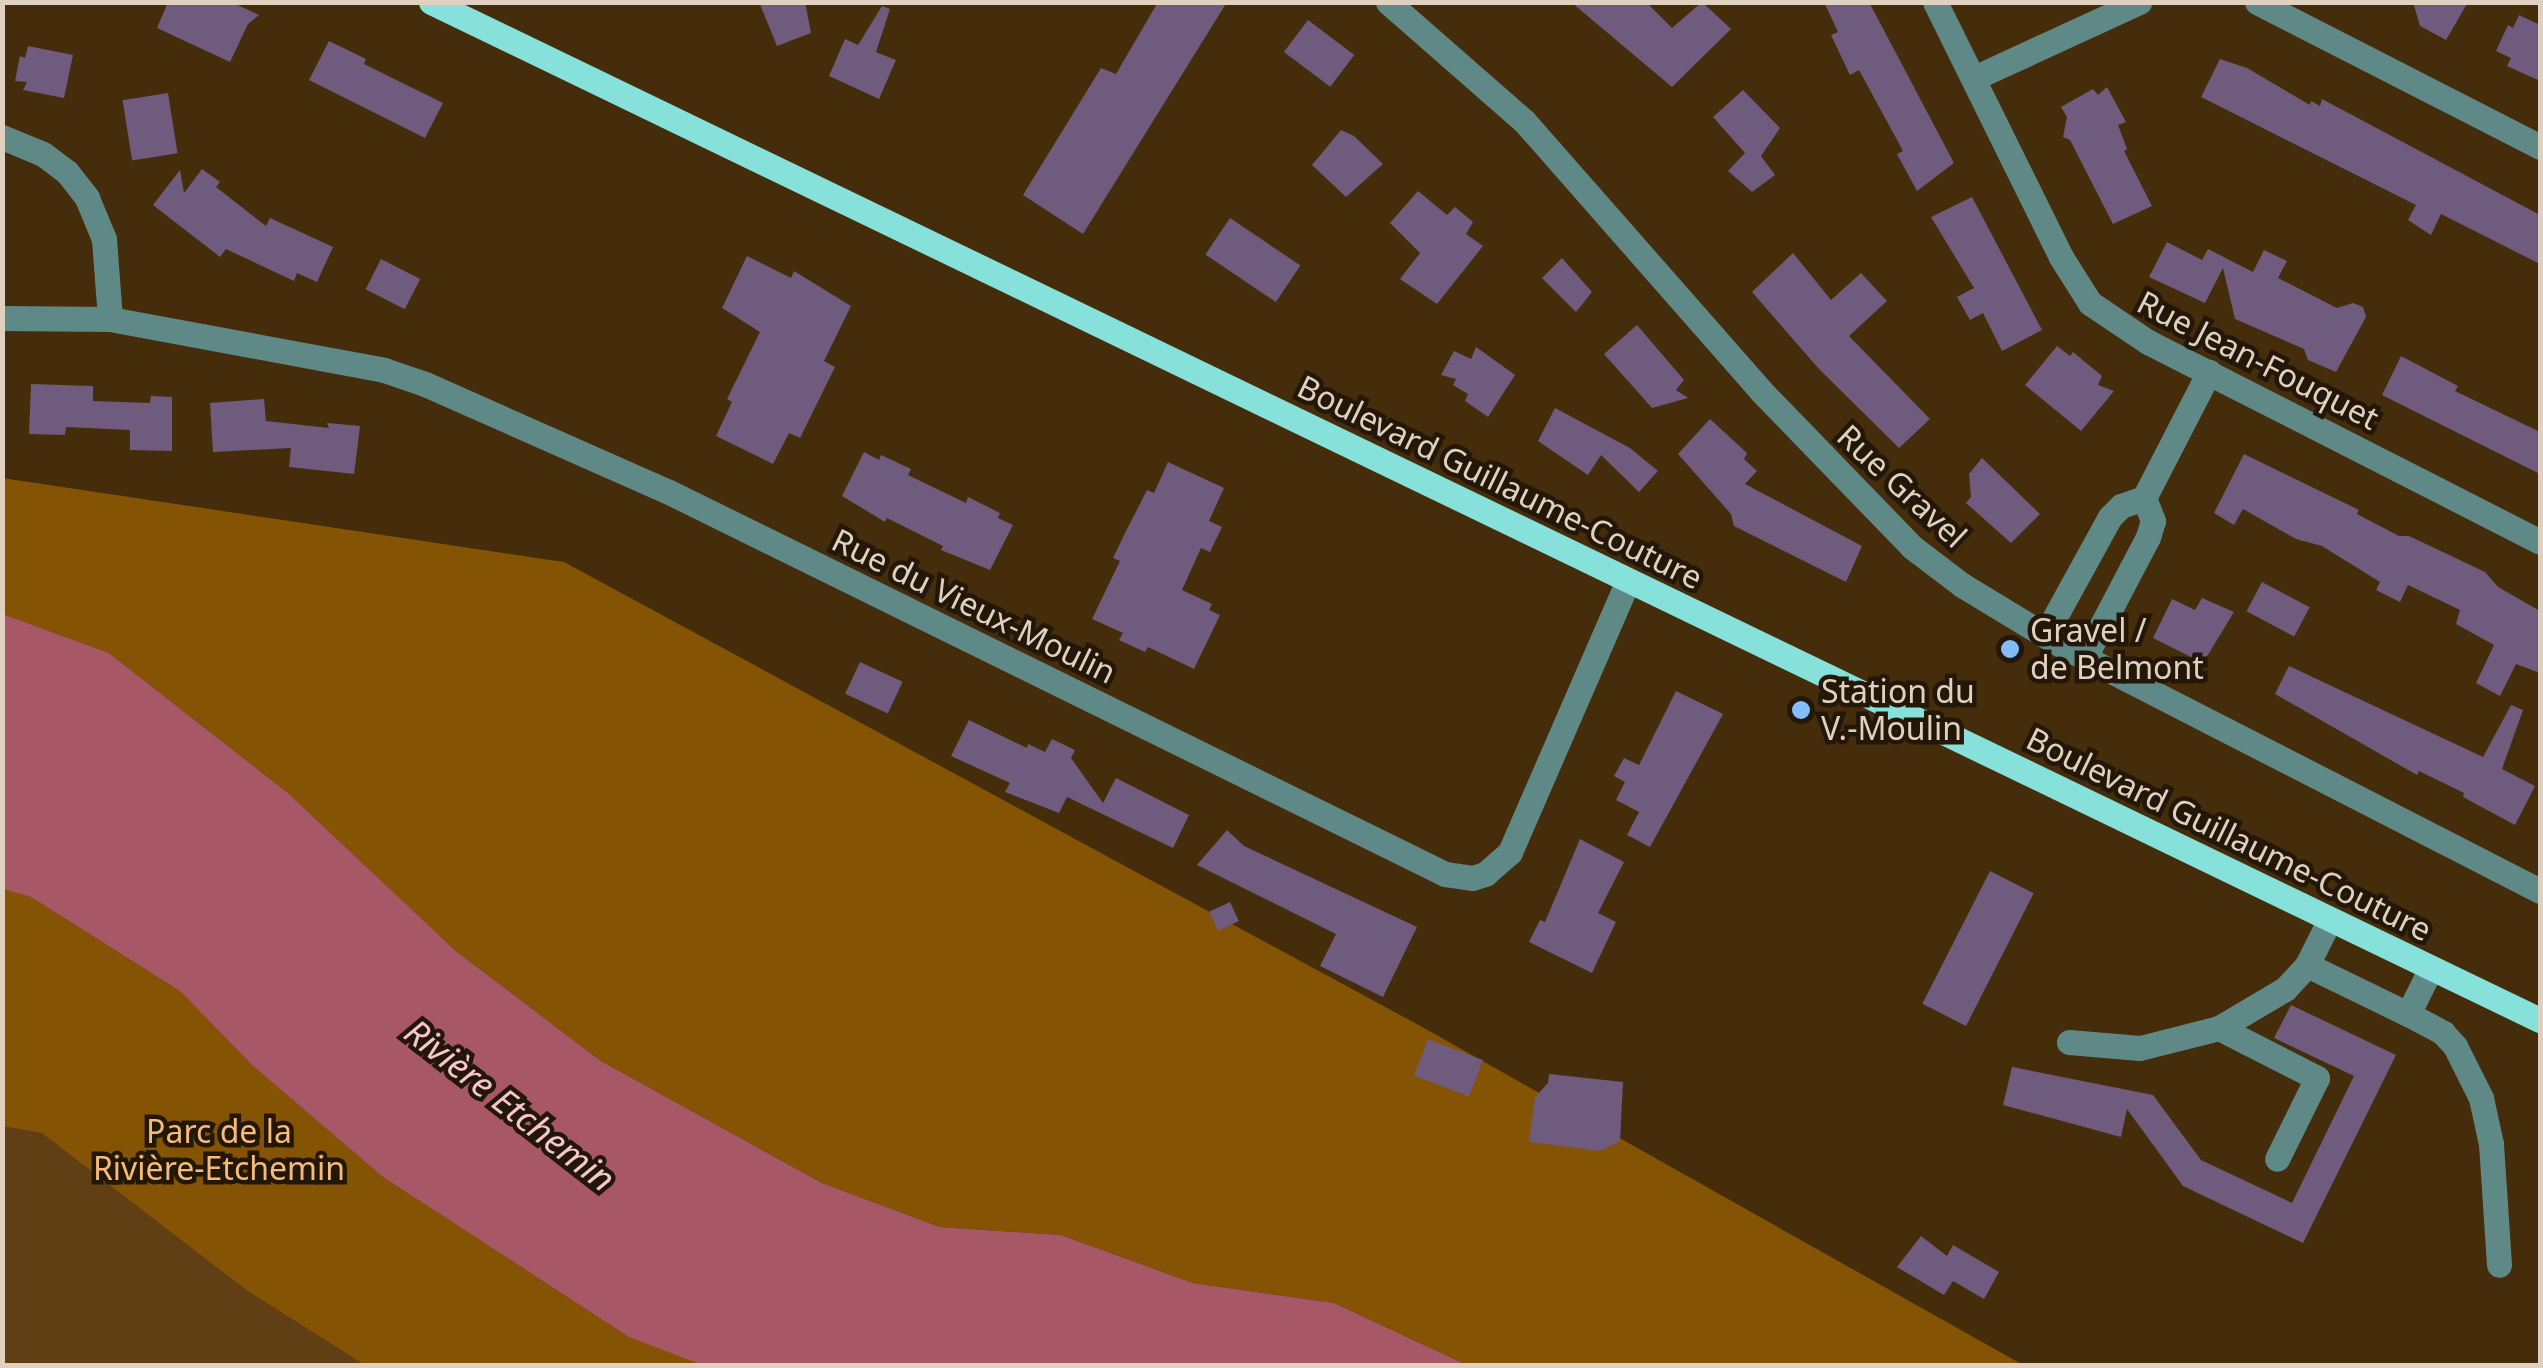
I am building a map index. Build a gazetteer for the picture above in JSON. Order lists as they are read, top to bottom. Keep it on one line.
{"streets":{"main road":["Boulevard Guillaume-Couture"],"street":["Rue Jean-Fouquet","Rue Gravel","Rue du Vieux-Moulin"]},"crossings":[["Boulevard Guillaume-Couture","Rue du Vieux-Moulin"]],"water":["Rivière Etchemin"],"parks":["Parc de la Rivière-Etchemin"],"places":["Gravel / de Belmont","Station du V.-Moulin"]}
